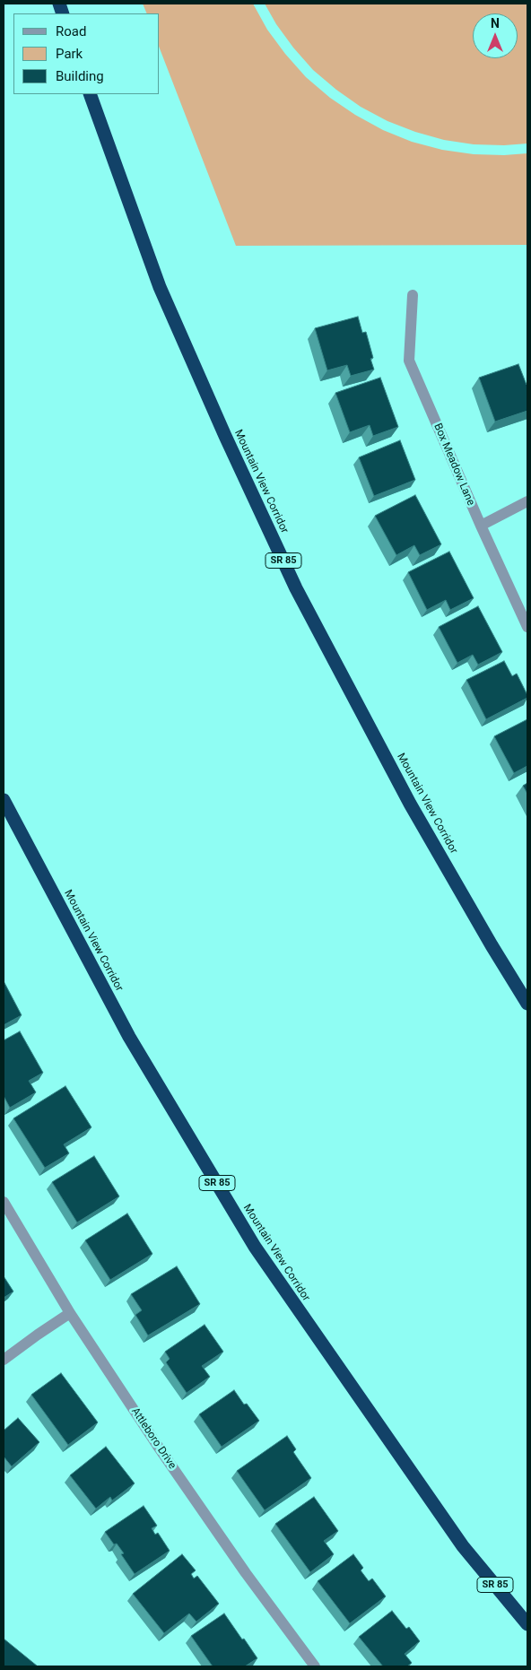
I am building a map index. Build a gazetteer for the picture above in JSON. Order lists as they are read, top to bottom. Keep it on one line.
{"streets":{"highway":["Mountain View Corridor","SR 85"],"street":["Box Meadow Lane","Attleboro Drive"]},"legend":["Road","Park","Building"],"north":"top"}
